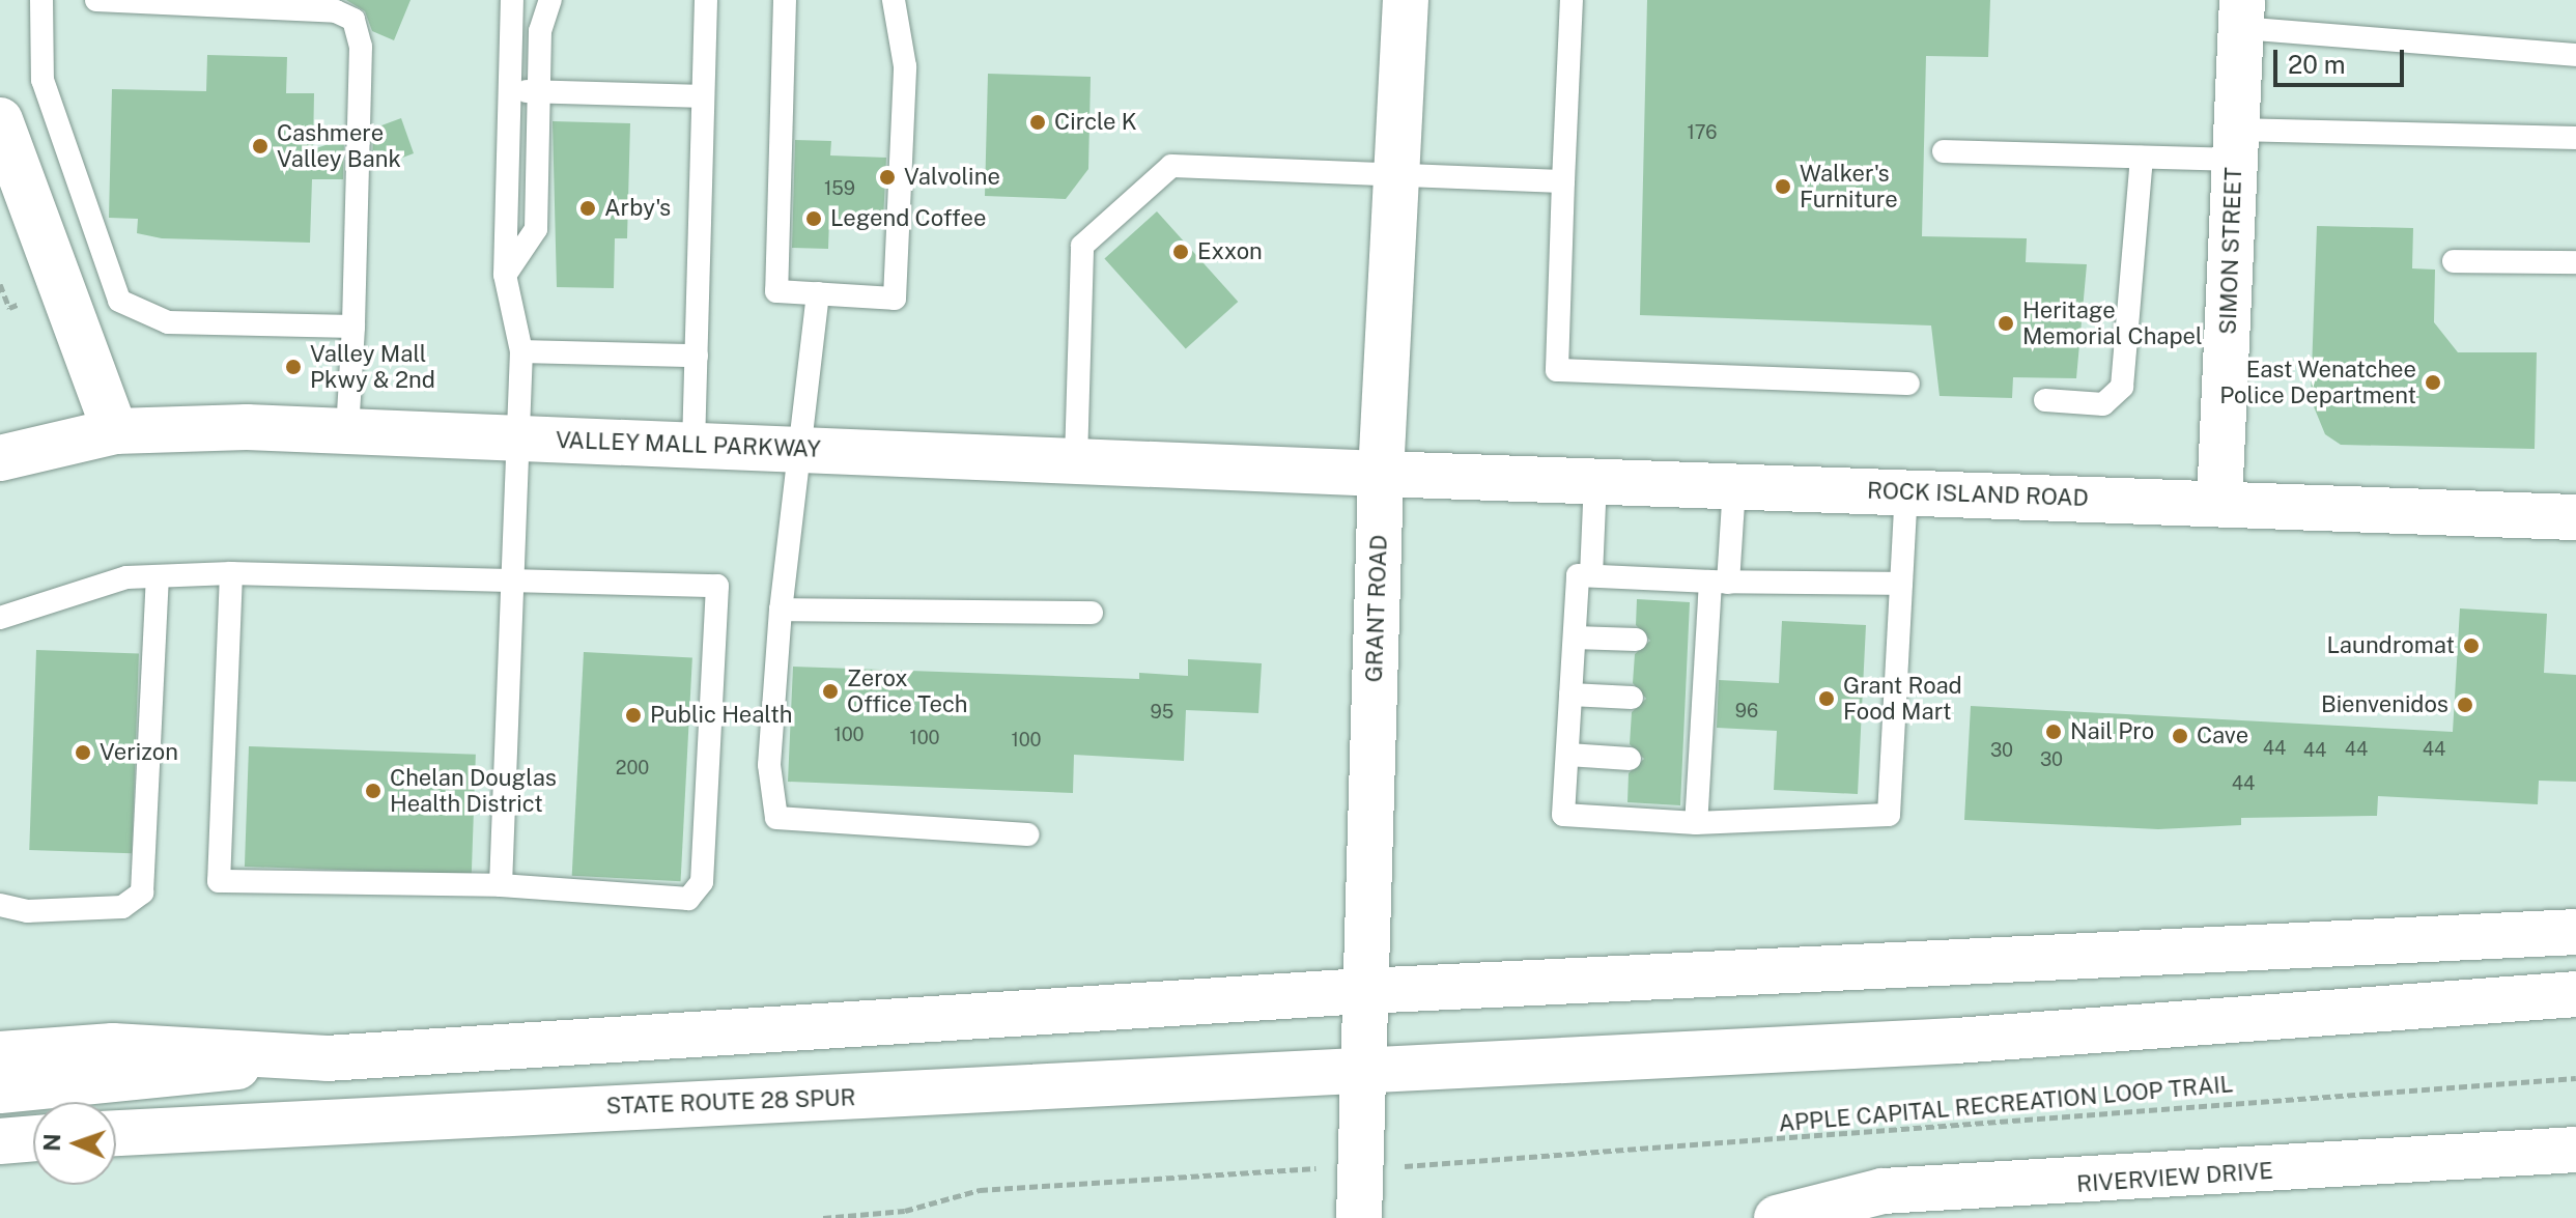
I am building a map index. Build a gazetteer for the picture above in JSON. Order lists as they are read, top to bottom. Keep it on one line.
{"streets":{"main road":["SIMON STREET","VALLEY MALL PARKWAY","ROCK ISLAND ROAD","GRANT ROAD","STATE ROUTE 28 SPUR","RIVERVIEW DRIVE"],"path":["APPLE CAPITAL RECREATION LOOP TRAIL"]},"crossings":[["SIMON STREET","ROCK ISLAND ROAD"],["VALLEY MALL PARKWAY","ROCK ISLAND ROAD"],["VALLEY MALL PARKWAY","GRANT ROAD"],["ROCK ISLAND ROAD","GRANT ROAD"],["GRANT ROAD","STATE ROUTE 28 SPUR"]],"places":["Circle K","Cashmere Valley Bank","Valvoline","Walker's Furniture","Arby's","Legend Coffee","Exxon","Heritage Memorial Chapel","Valley Mall Pkwy & 2nd","East Wenatchee Police Department","Laundromat","Zerox Office Tech","Grant Road Food Mart","Bienvenidos","Public Health","Nail Pro","Cave","Verizon","Chelan Douglas Health District"],"house_numbers":["176","159","96","95","100","100","100","44","44","44","30","44","30","200","44"],"scale_bar":"20 m","north":"left"}
